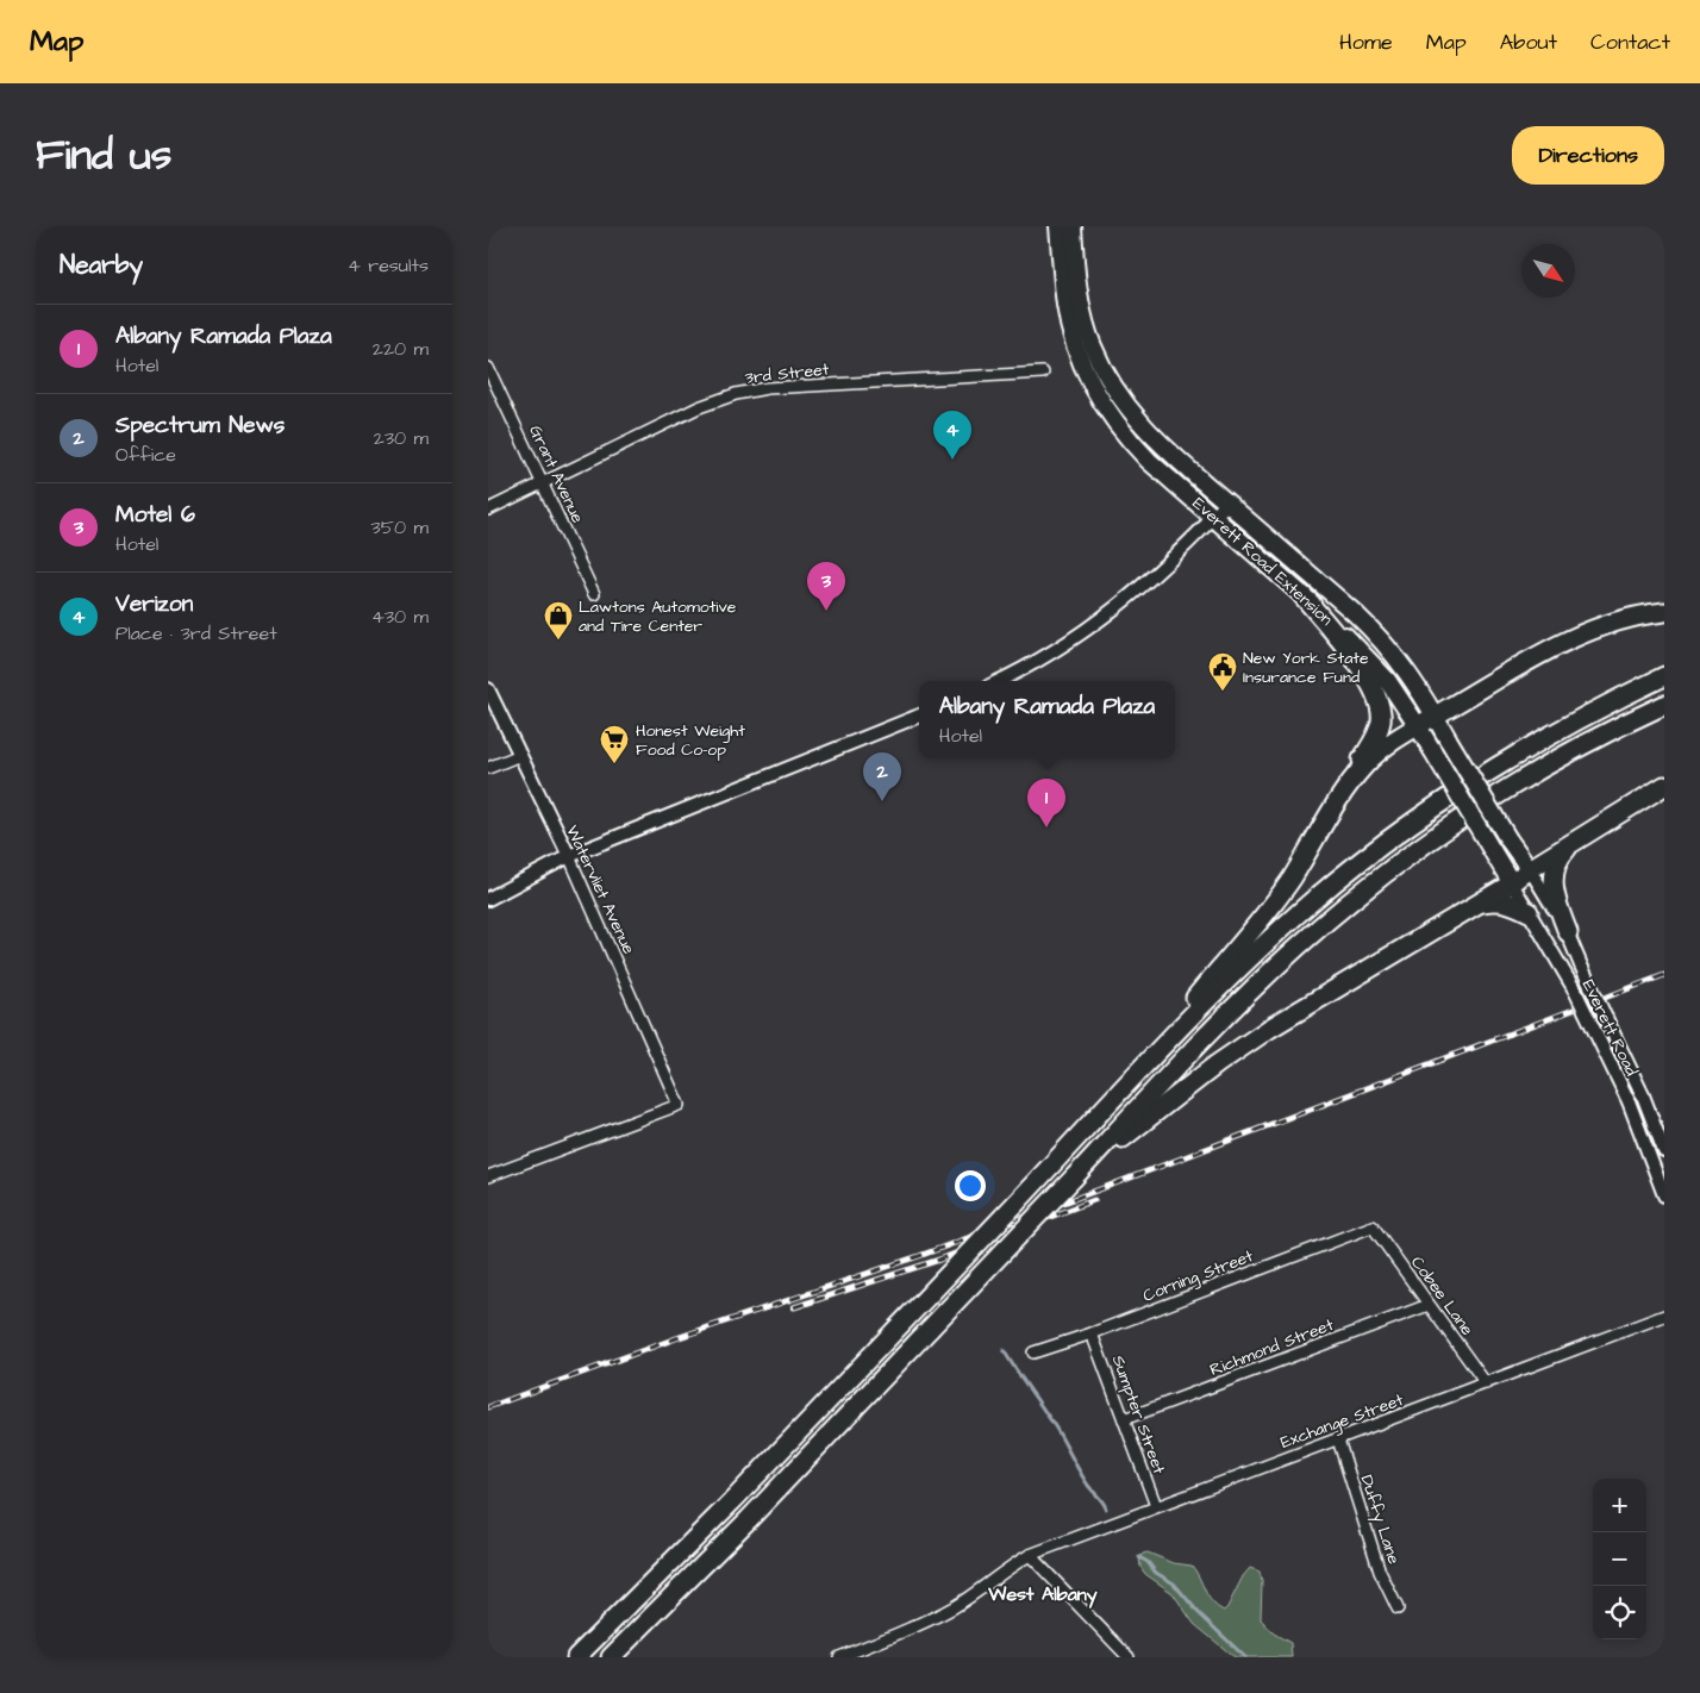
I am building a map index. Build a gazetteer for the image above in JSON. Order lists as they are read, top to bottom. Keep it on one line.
{"streets":{"main road":["Everett Road Extension"],"street":["3rd Street","Grant Avenue","Watervliet Avenue","Everett Road","Corning Street","Cobee Lane","Richmond Street","Sumpter Street","Exchange Street","Duffy Lane"]},"crossings":[["3rd Street","Grant Avenue"],["Everett Road Extension","Everett Road"],["Corning Street","Cobee Lane"],["Corning Street","Sumpter Street"],["Cobee Lane","Richmond Street"],["Cobee Lane","Exchange Street"],["Richmond Street","Sumpter Street"],["Sumpter Street","Exchange Street"],["Exchange Street","Duffy Lane"]],"districts":["West Albany"],"places":{"shop":["Lawtons Automotive and Tire Center"],"public building":["New York State Insurance Fund"],"supermarket":["Honest Weight Food Co-op"]},"north":"bottom right","page":{"header":"Map","nav":["Home","Map","About","Contact"],"title":"Find us","buttons":"Directions","heading":["Nearby","4 results"],"list":[{"mark":"1","name":"Albany Ramada Plaza","note":"Hotel","value":"220 m"},{"mark":"2","name":"Spectrum News","note":"Office","value":"230 m"},{"mark":"3","name":"Motel 6","note":"Hotel","value":"350 m"},{"mark":"4","name":"Verizon","note":"Place · 3rd Street","value":"430 m"}],"pins":["4","3","2","1"],"popup":["Albany Ramada Plaza","Hotel"],"map_buttons":["+","−"]}}
